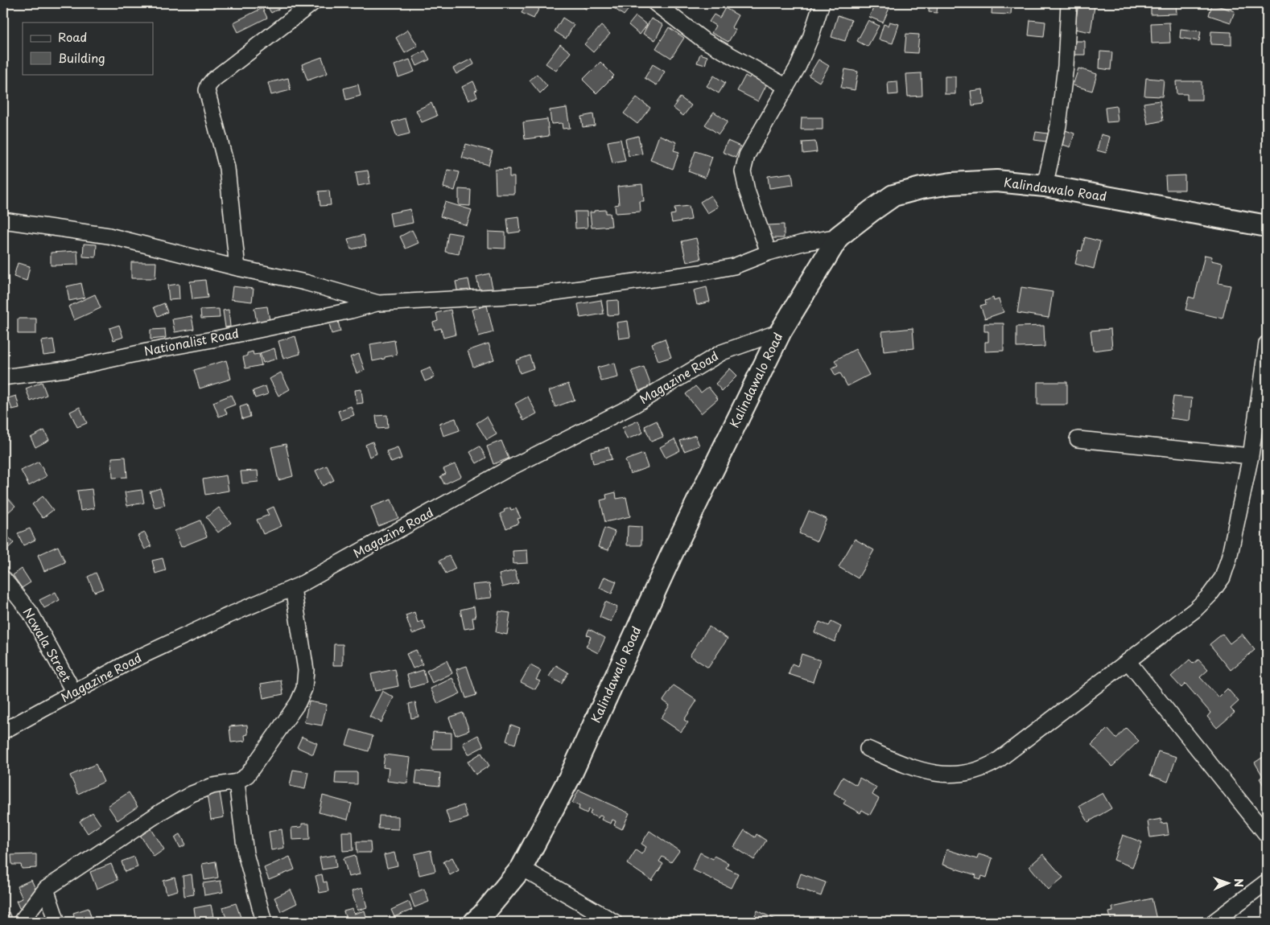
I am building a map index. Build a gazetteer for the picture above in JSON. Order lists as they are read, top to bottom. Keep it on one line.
{"streets":{"street":["Kalindawalo Road","Nationalist Road","Magazine Road","Ncwala Street"]},"crossings":[["Kalindawalo Road","Magazine Road"],["Magazine Road","Ncwala Street"]],"legend":["Road","Building"],"north":"right"}
